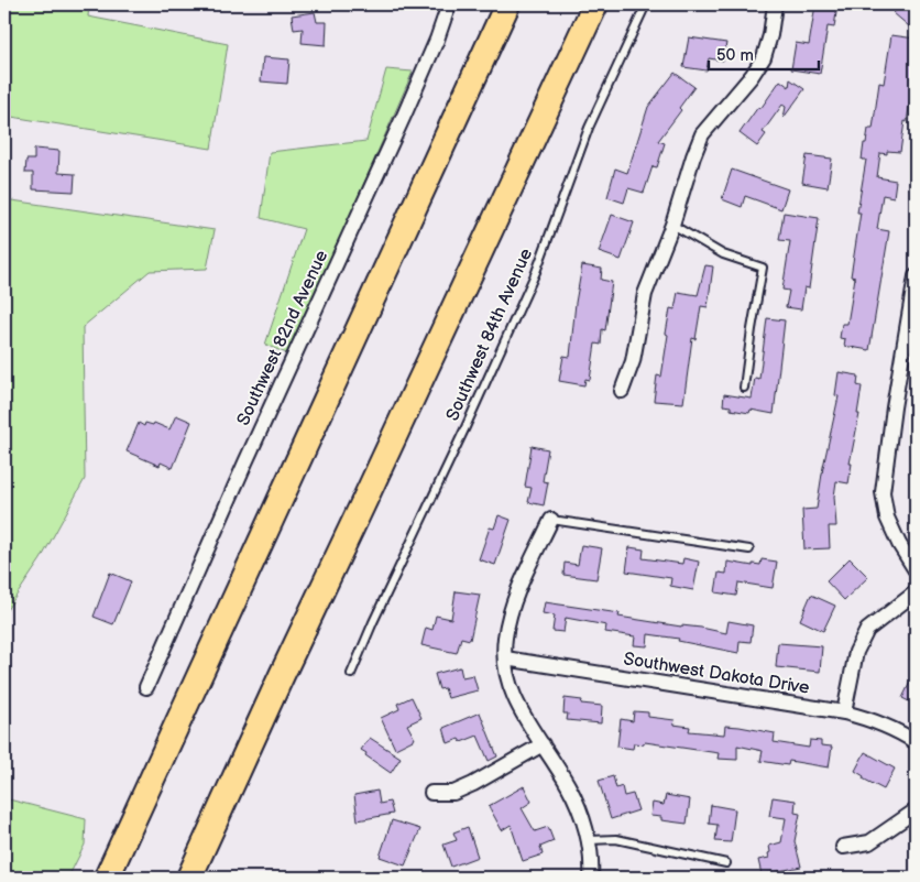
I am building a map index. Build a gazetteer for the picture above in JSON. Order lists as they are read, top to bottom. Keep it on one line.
{"streets":{"street":["Southwest 82nd Avenue","Southwest Dakota Drive"],"lane":["Southwest 84th Avenue"]},"scale_bar":"50 m"}
